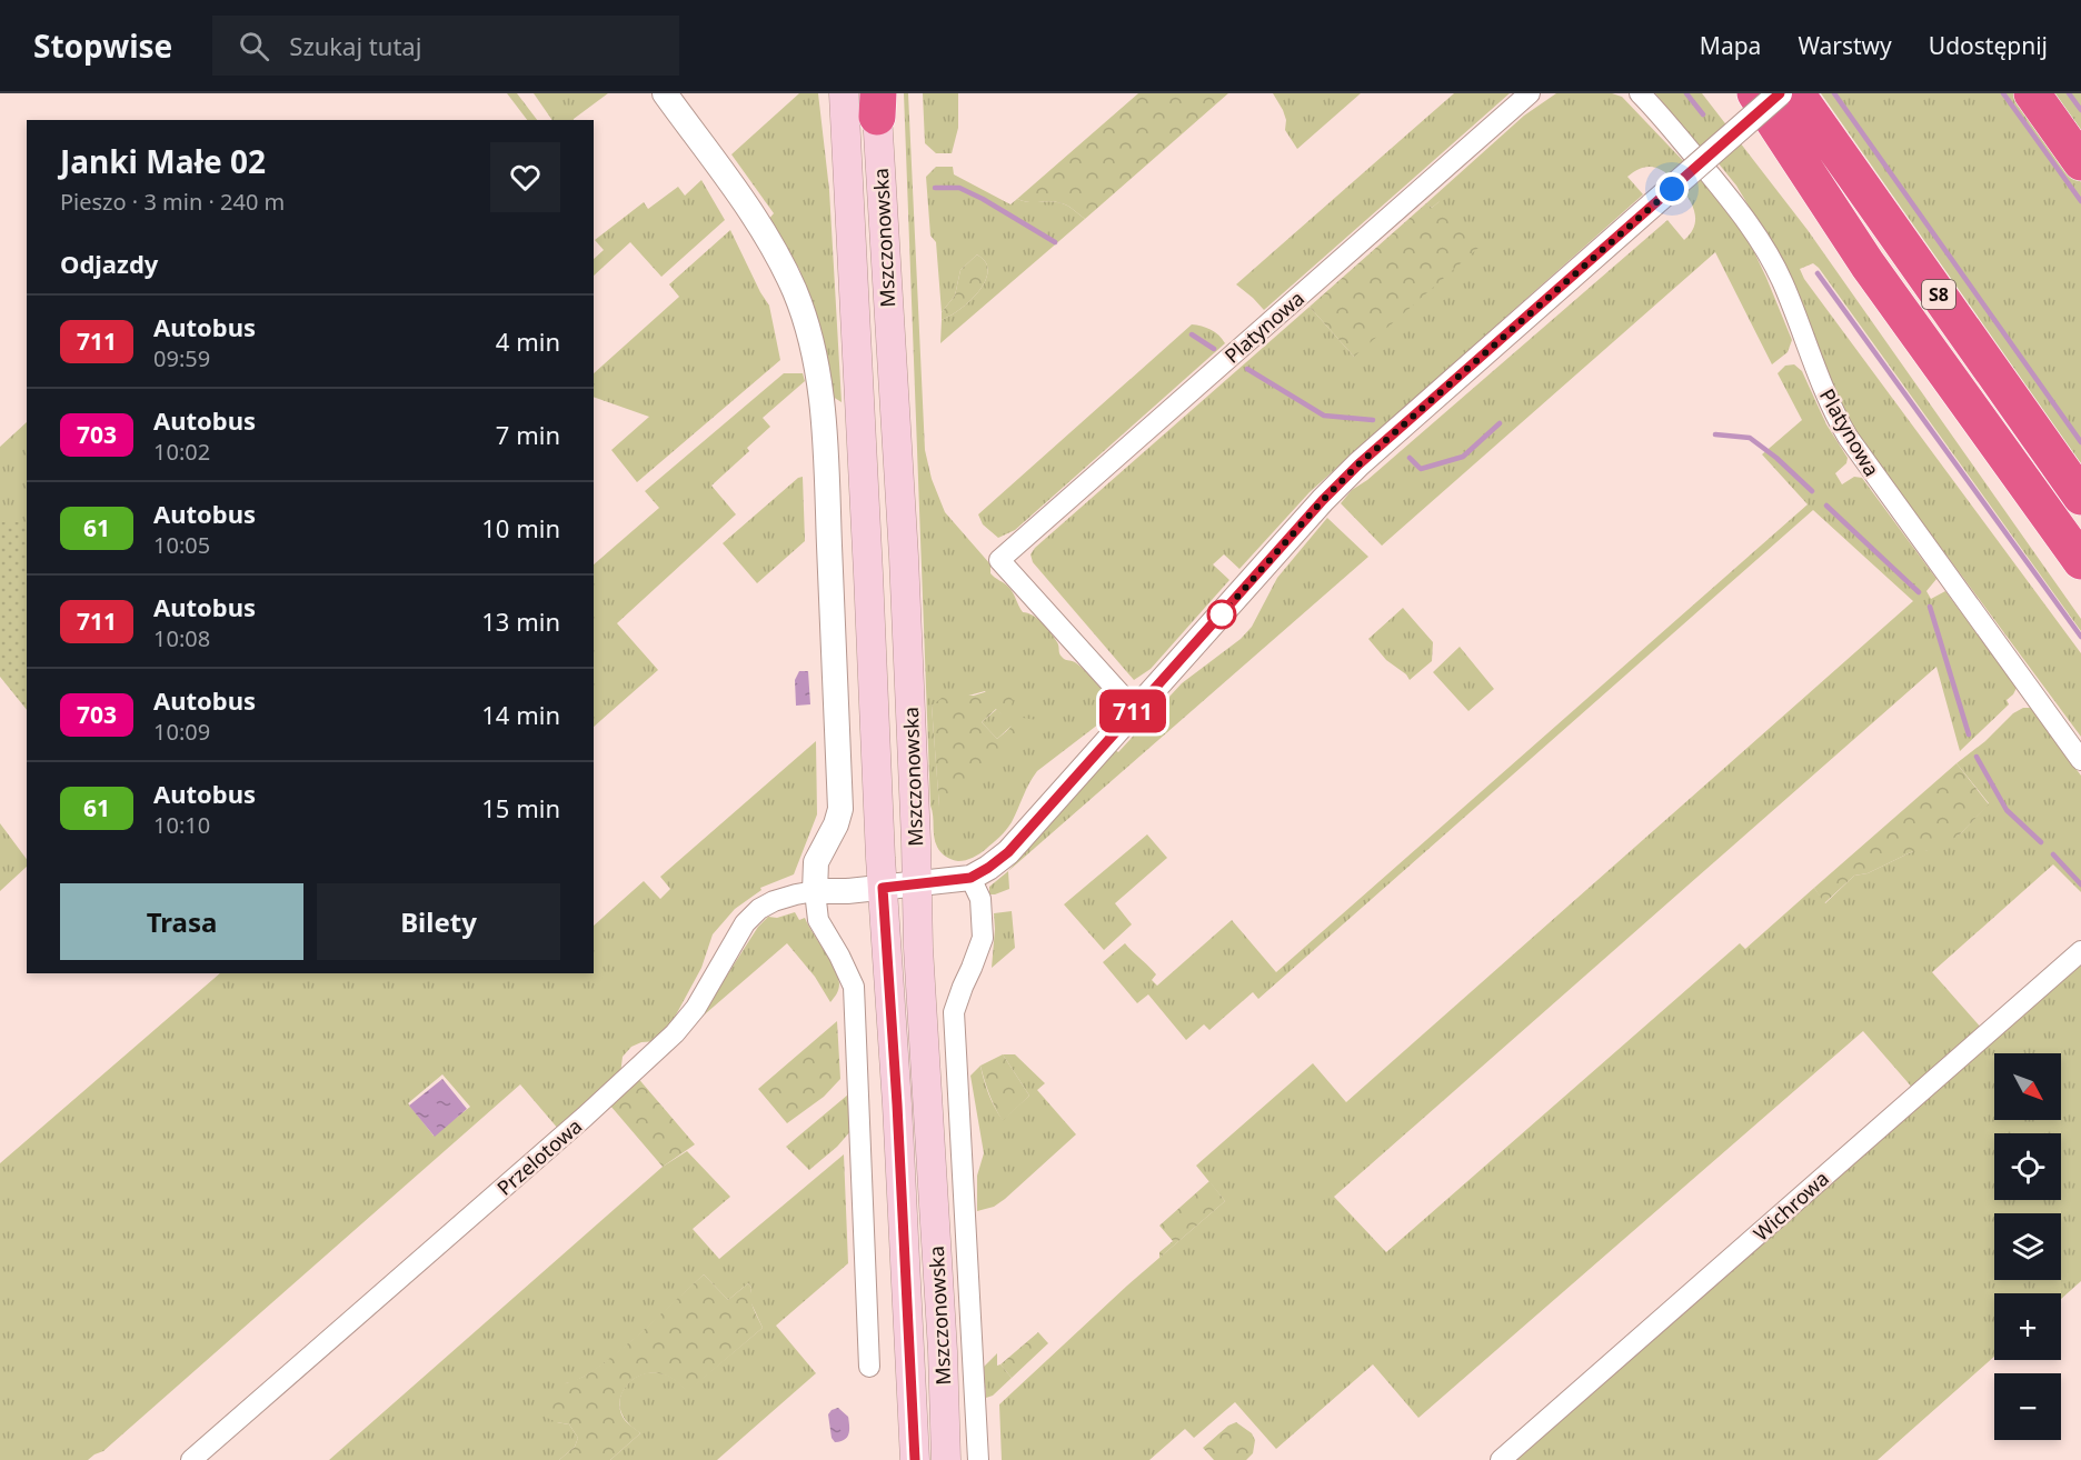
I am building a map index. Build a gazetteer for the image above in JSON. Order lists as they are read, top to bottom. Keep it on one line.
{"streets":{"highway":["S8"],"main road":["Mszczonowska"],"street":["Platynowa","Przelotowa","Wichrowa"]},"crossings":[["Mszczonowska","Przelotowa"]],"lines":["bus line 711"],"north":"bottom right","page":{"header":"Stopwise","search":"Szukaj tutaj","nav":["Mapa","Warstwy","Udostępnij"],"on_map":"711","heading":[["Janki Małe 02","Pieszo · 3 min · 240 m"],"Odjazdy"],"list":[{"mark":"711","name":"Autobus","note":"09:59","value":"4 min"},{"mark":"703","name":"Autobus","note":"10:02","value":"7 min"},{"mark":"61","name":"Autobus","note":"10:05","value":"10 min"},{"mark":"711","name":"Autobus","note":"10:08","value":"13 min"},{"mark":"703","name":"Autobus","note":"10:09","value":"14 min"},{"mark":"61","name":"Autobus","note":"10:10","value":"15 min"}],"buttons":["Trasa","Bilety"],"map_buttons":["+","−"]}}
